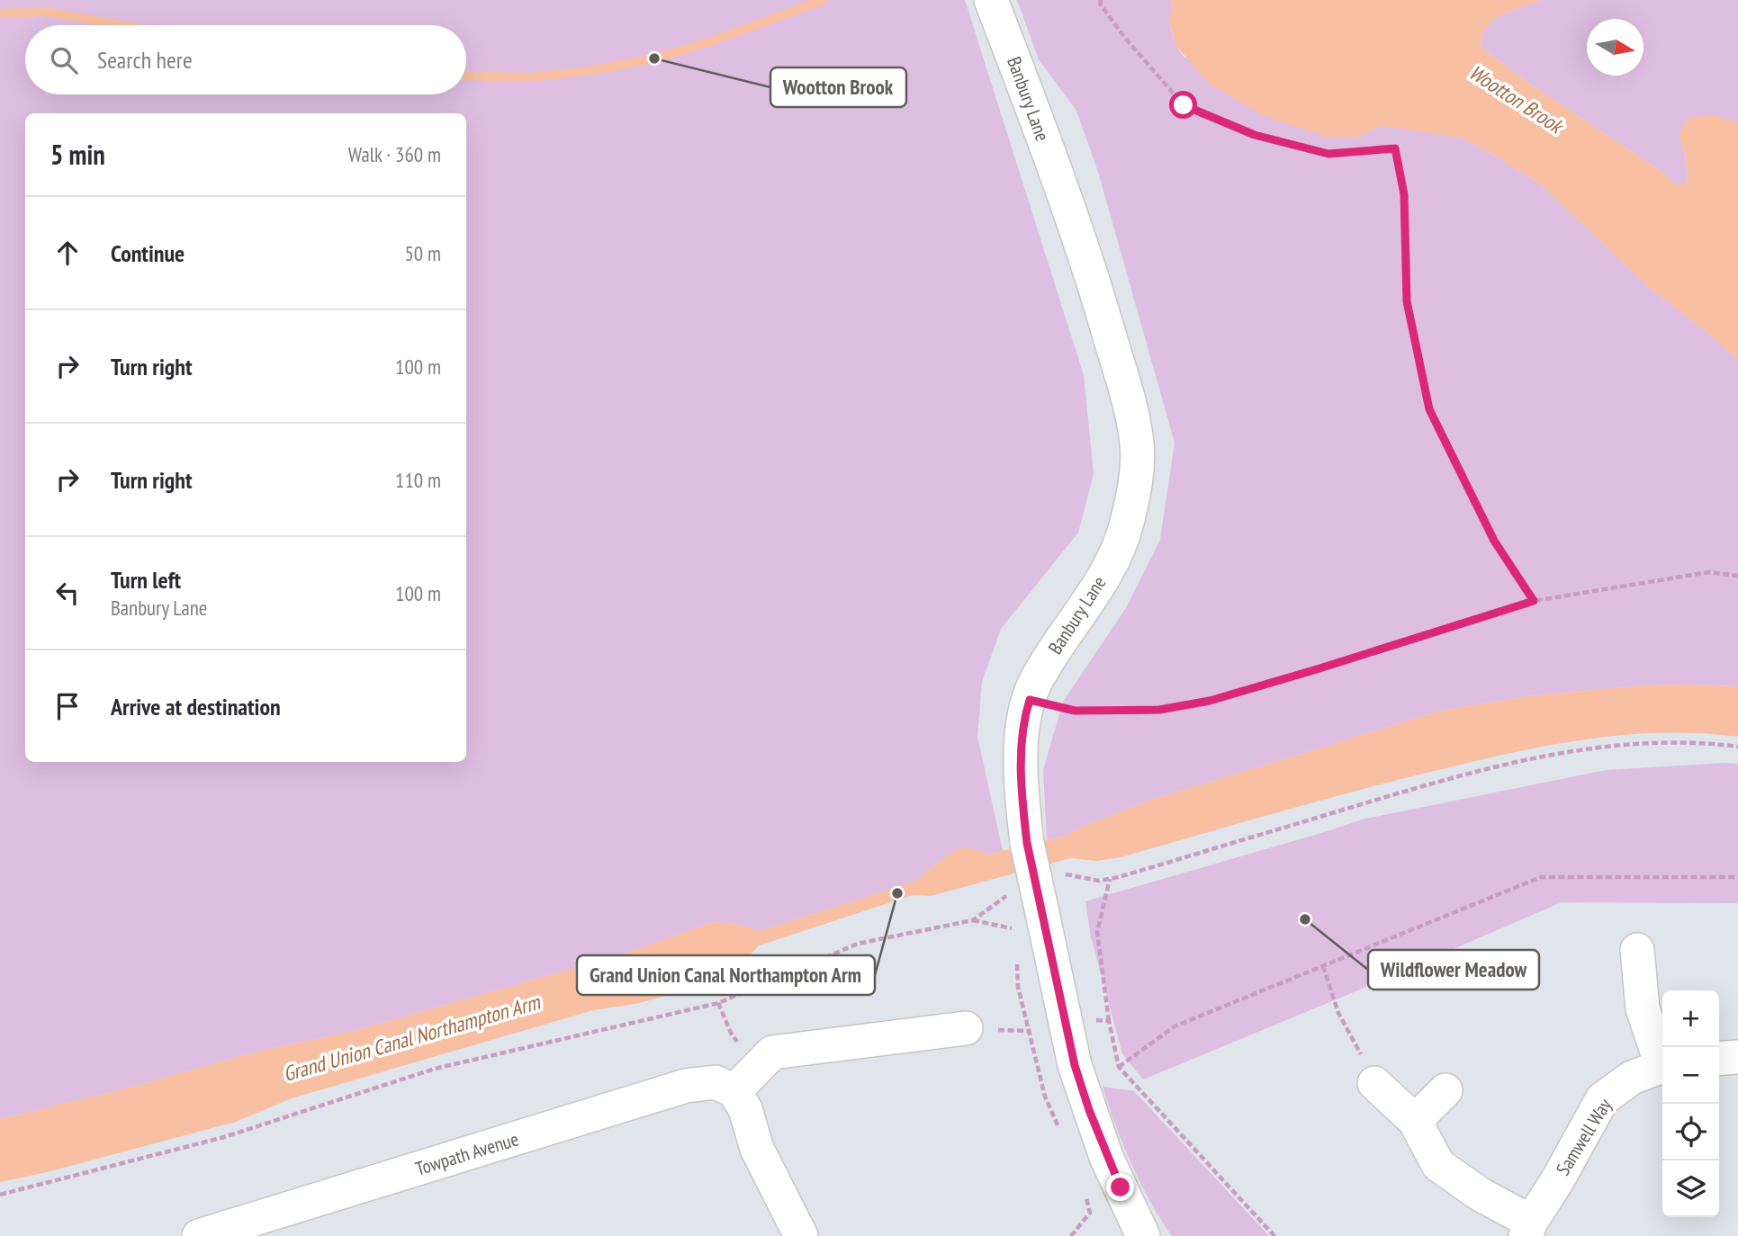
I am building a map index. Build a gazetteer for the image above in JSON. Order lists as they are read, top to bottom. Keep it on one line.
{"streets":{"street":["Banbury Lane","Samwell Way","Towpath Avenue"]},"water":["Wootton Brook","Grand Union Canal Northampton Arm"],"places":["Wootton Brook","Grand Union Canal Northampton Arm","Wildflower Meadow"],"north":"right","page":{"search":"Search here","heading":["5 min","Walk · 360 m"],"list":[["Continue","50 m"],["Turn right","100 m"],["Turn right","110 m"],["Turn left","Banbury Lane","100 m"],"Arrive at destination"],"map_buttons":["+","−"]}}
